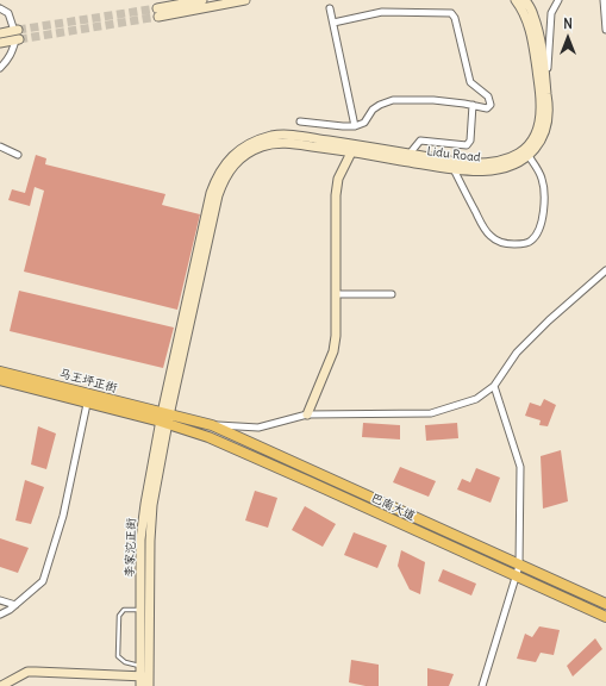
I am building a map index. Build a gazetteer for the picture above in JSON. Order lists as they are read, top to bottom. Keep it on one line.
{"streets":{"main road":["Lidu Road","马王坪正街","巴南大道","李家沱正街"]},"crossings":[["Lidu Road","李家沱正街"],["马王坪正街","巴南大道"],["马王坪正街","李家沱正街"],["巴南大道","李家沱正街"]],"north":"top"}
